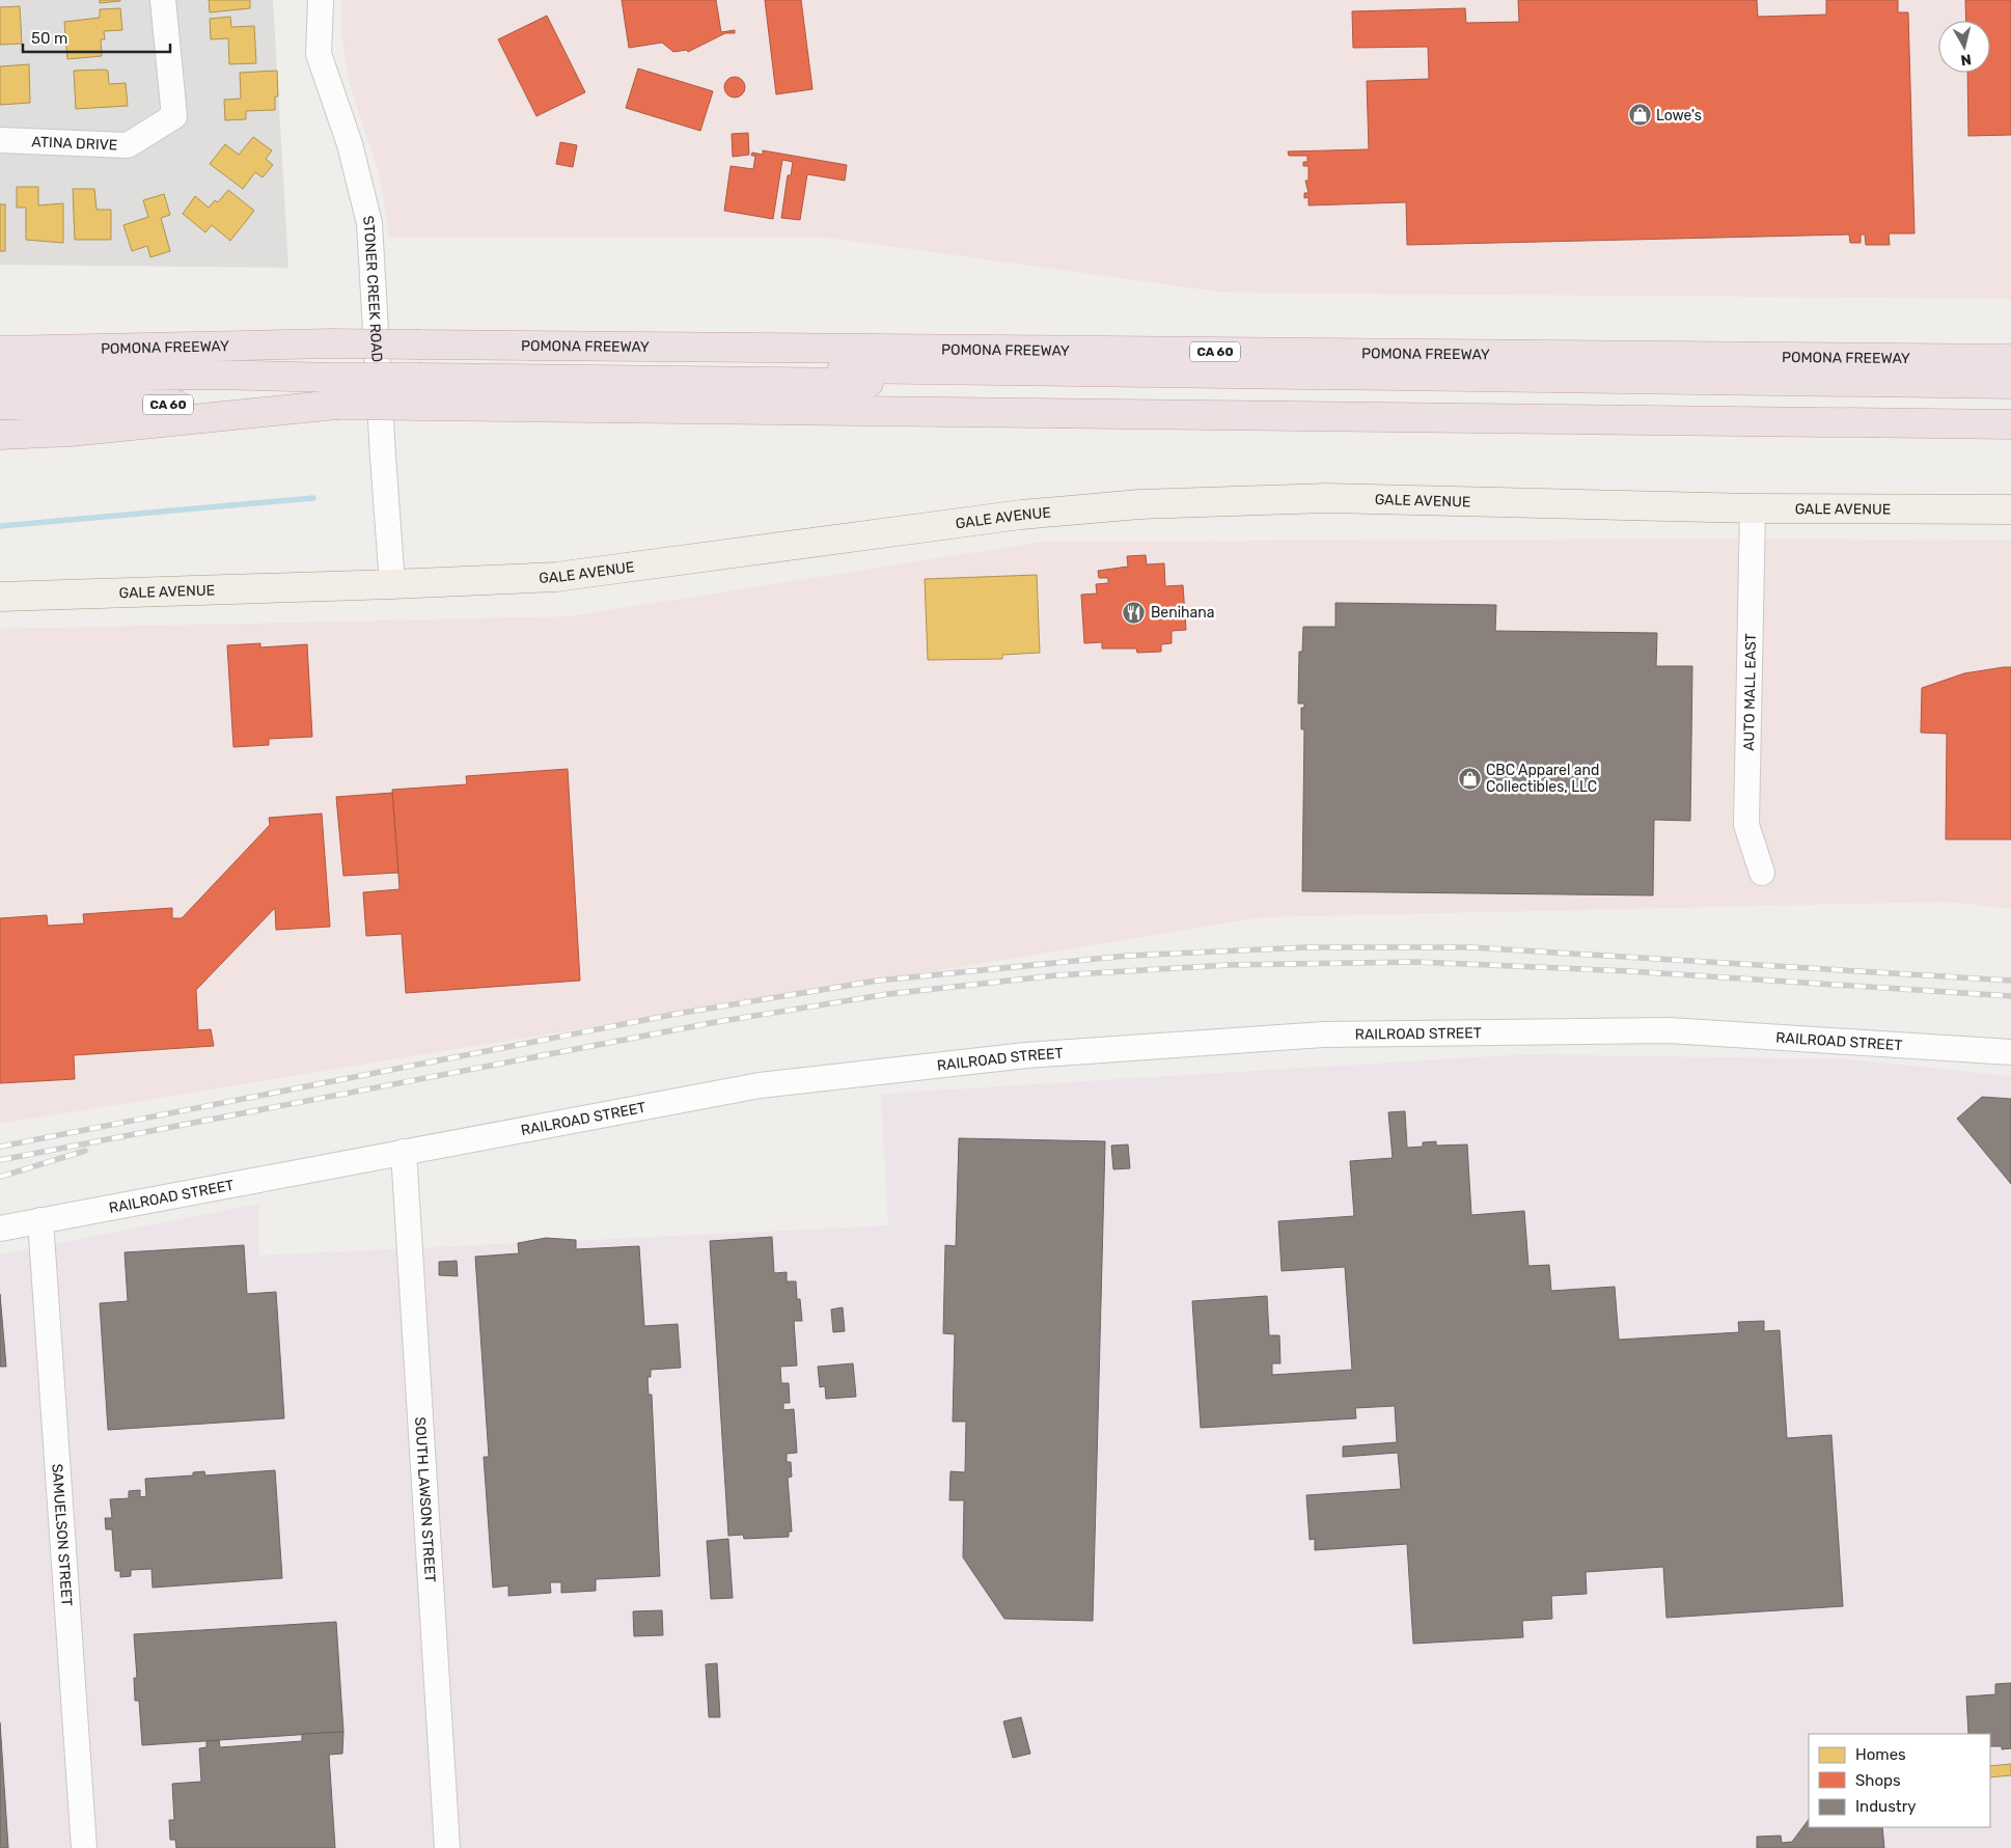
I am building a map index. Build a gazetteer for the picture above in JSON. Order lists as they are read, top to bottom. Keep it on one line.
{"streets":{"highway":["POMONA FREEWAY","CA 60"],"main road":["GALE AVENUE"],"street":["ATINA DRIVE","STONER CREEK ROAD","AUTO MALL EAST","RAILROAD STREET","SOUTH LAWSON STREET","SAMUELSON STREET"]},"crossings":[["STONER CREEK ROAD","GALE AVENUE"],["GALE AVENUE","AUTO MALL EAST"],["RAILROAD STREET","SOUTH LAWSON STREET"],["RAILROAD STREET","SAMUELSON STREET"]],"places":{"shop":["Lowe's","CBC Apparel and Collectibles, LLC"],"restaurant":["Benihana"]},"legend":["Homes","Shops","Industry"],"scale_bar":"50 m","north":"bottom"}
